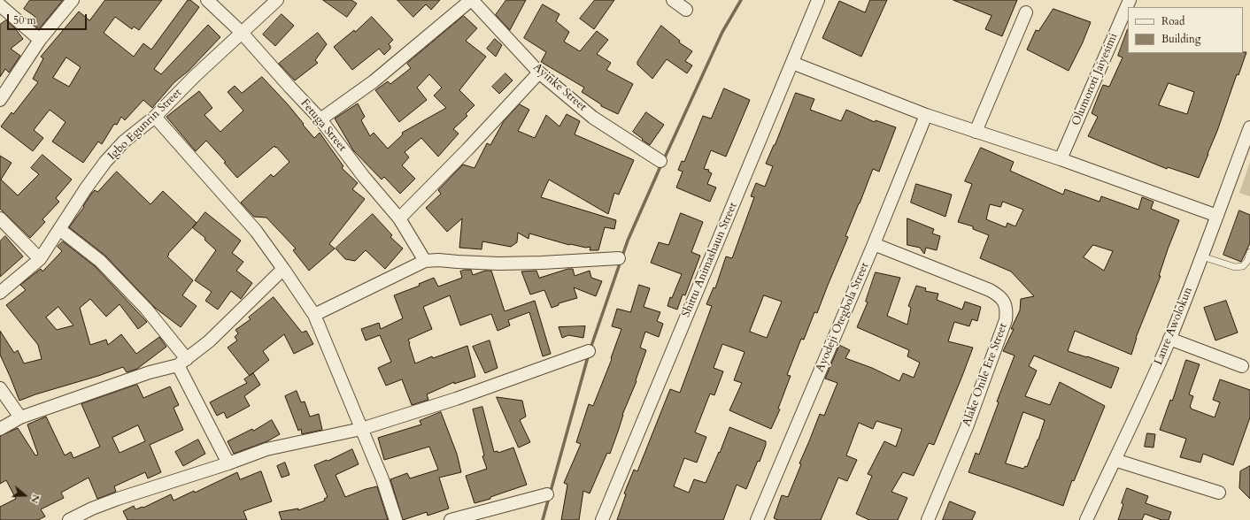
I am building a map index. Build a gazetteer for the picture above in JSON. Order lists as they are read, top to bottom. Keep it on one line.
{"streets":{"street":["Olumoroti Jaiyesimi","Ayinke Street","Igbo Egunrin Street","Fetuga Street","Shittu Animashaun Street","Ayodeji Otegbola Street","Lanre Awolokun","Alake Onile Ere Street"]},"crossings":[["Igbo Egunrin Street","Fetuga Street"],["Ayodeji Otegbola Street","Alake Onile Ere Street"]],"legend":["Road","Building"],"scale_bar":"50 m","north":"right"}
